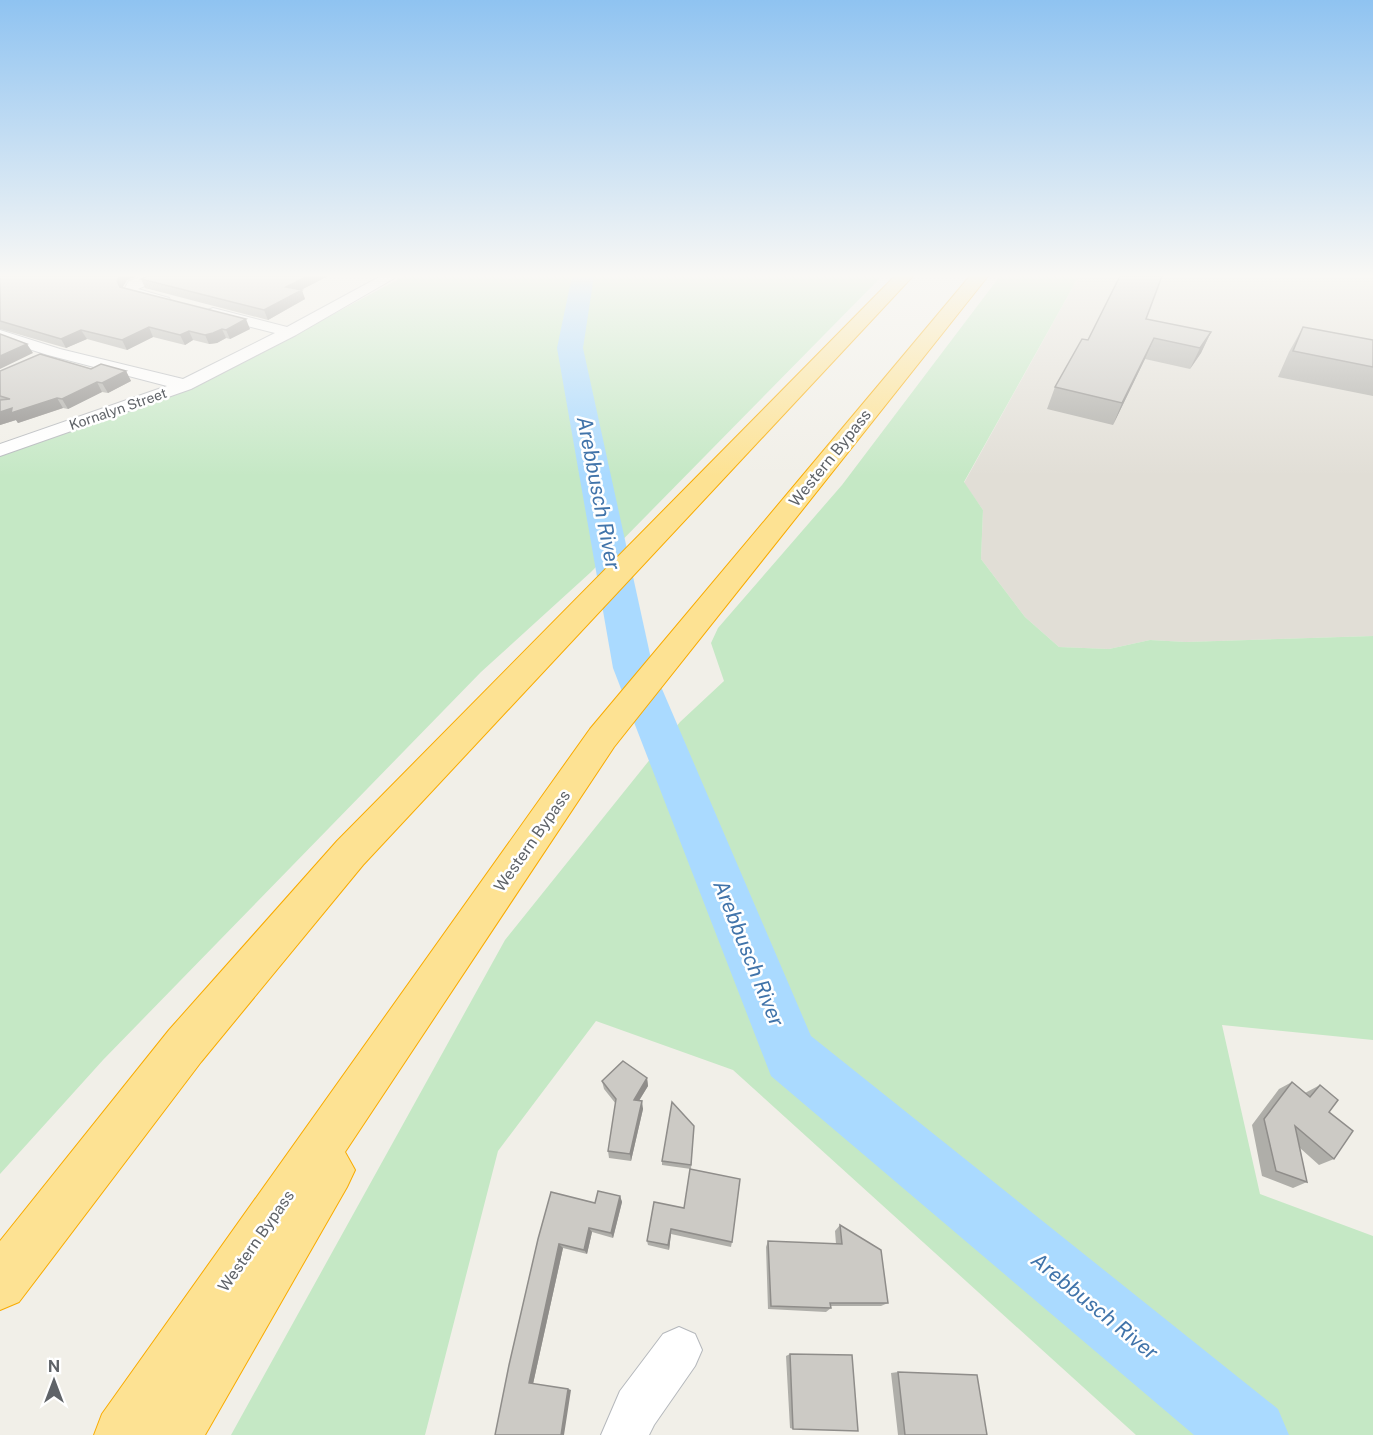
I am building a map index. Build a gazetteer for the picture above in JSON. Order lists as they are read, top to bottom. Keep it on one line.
{"streets":{"highway":["Western Bypass"],"street":["Kornalyn Street"]},"water":["Arebbusch River"],"north":"top"}
